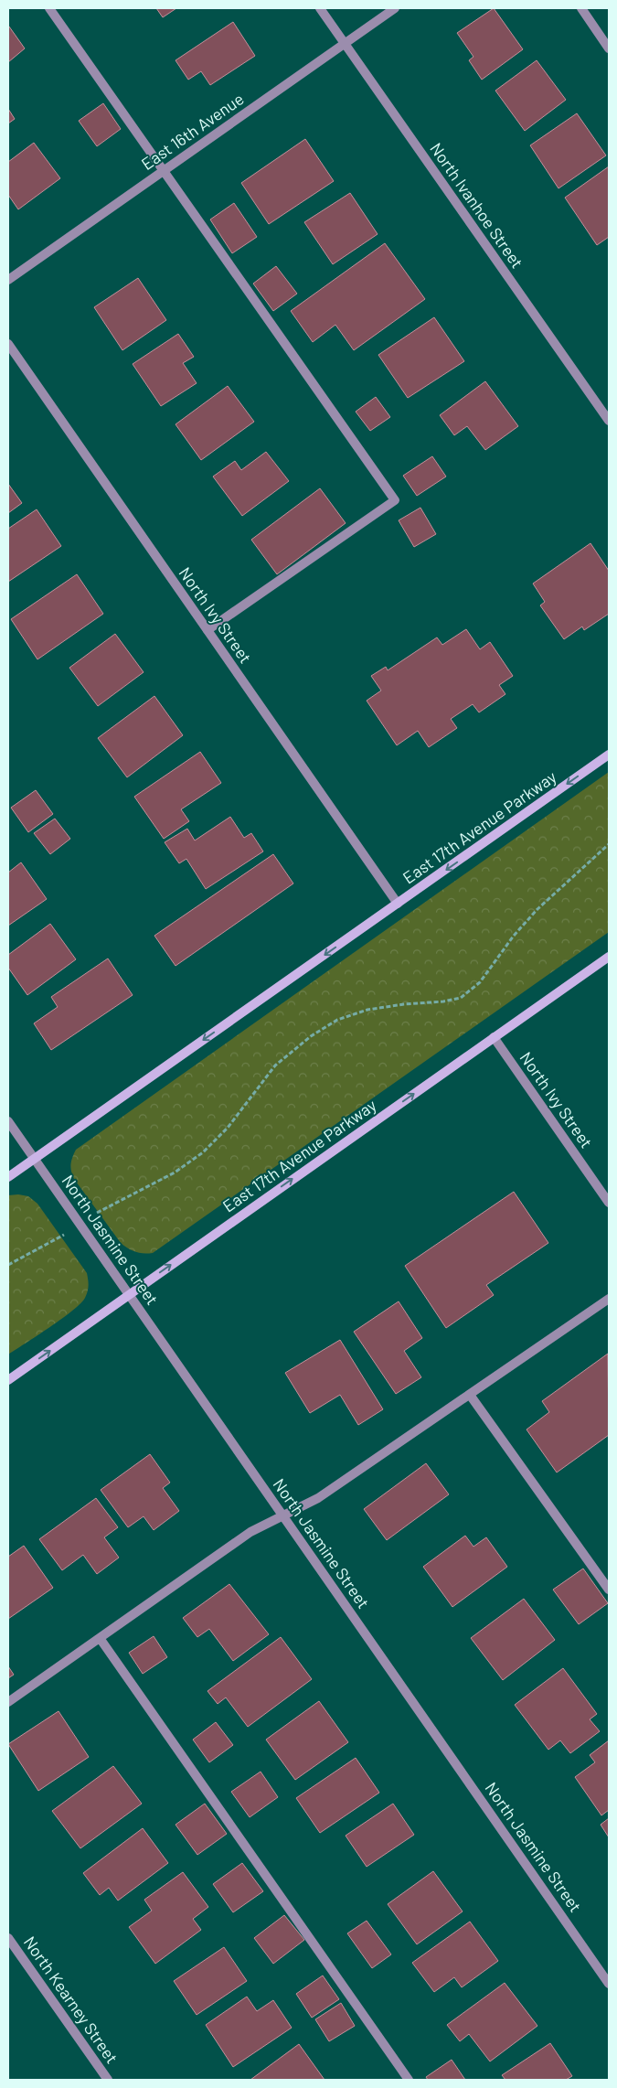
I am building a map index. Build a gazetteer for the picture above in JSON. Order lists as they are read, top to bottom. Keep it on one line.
{"streets":{"main road":["East 17th Avenue Parkway"],"street":["East 16th Avenue","North Ivanhoe Street","North Ivy Street","North Jasmine Street","North Kearney Street"]},"crossings":[["East 16th Avenue","North Ivanhoe Street"],["North Ivy Street","East 17th Avenue Parkway"],["East 17th Avenue Parkway","North Jasmine Street"]]}
